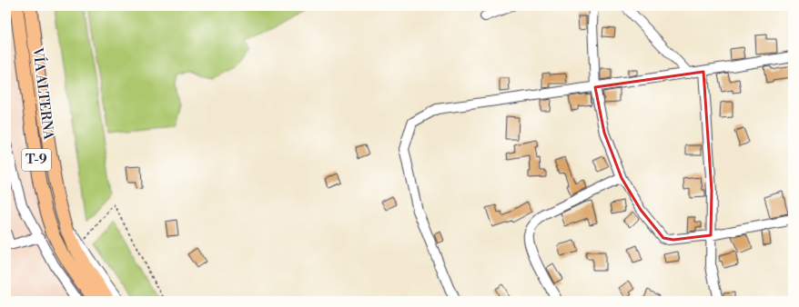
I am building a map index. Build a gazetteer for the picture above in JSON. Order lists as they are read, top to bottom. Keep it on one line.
{"streets":{"highway":["VÍA ALTERNA","T-9"]}}
